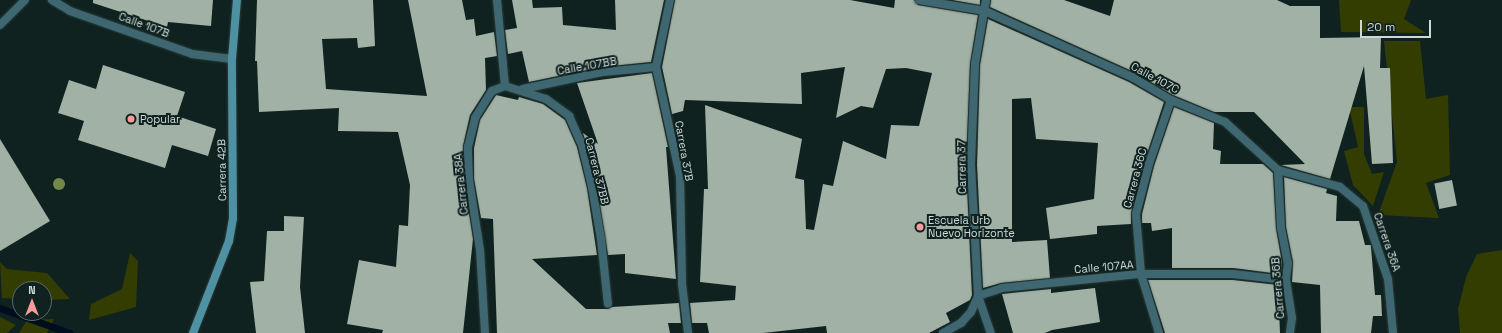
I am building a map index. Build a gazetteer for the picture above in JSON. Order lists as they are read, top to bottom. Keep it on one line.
{"streets":{"street":["Calle 107B","Calle 107BB","Calle 107C","Carrera 37B","Carrera 37","Carrera 42B","Carrera 37BB","Carrera 36C","Carrera 38A","Carrera 36A","Calle 107AA","Carrera 36B"]},"crossings":[["Calle 107B","Carrera 42B"],["Calle 107BB","Carrera 37B"],["Calle 107BB","Carrera 37BB"],["Calle 107C","Carrera 37"],["Calle 107C","Carrera 36C"],["Calle 107C","Carrera 36A"],["Calle 107C","Carrera 36B"],["Carrera 37","Calle 107AA"],["Carrera 37BB","Carrera 38A"],["Carrera 36C","Calle 107AA"],["Calle 107AA","Carrera 36B"]],"places":["Popular","Escuela Urb Nuevo Horizonte"],"scale_bar":"20 m","north":"top"}
